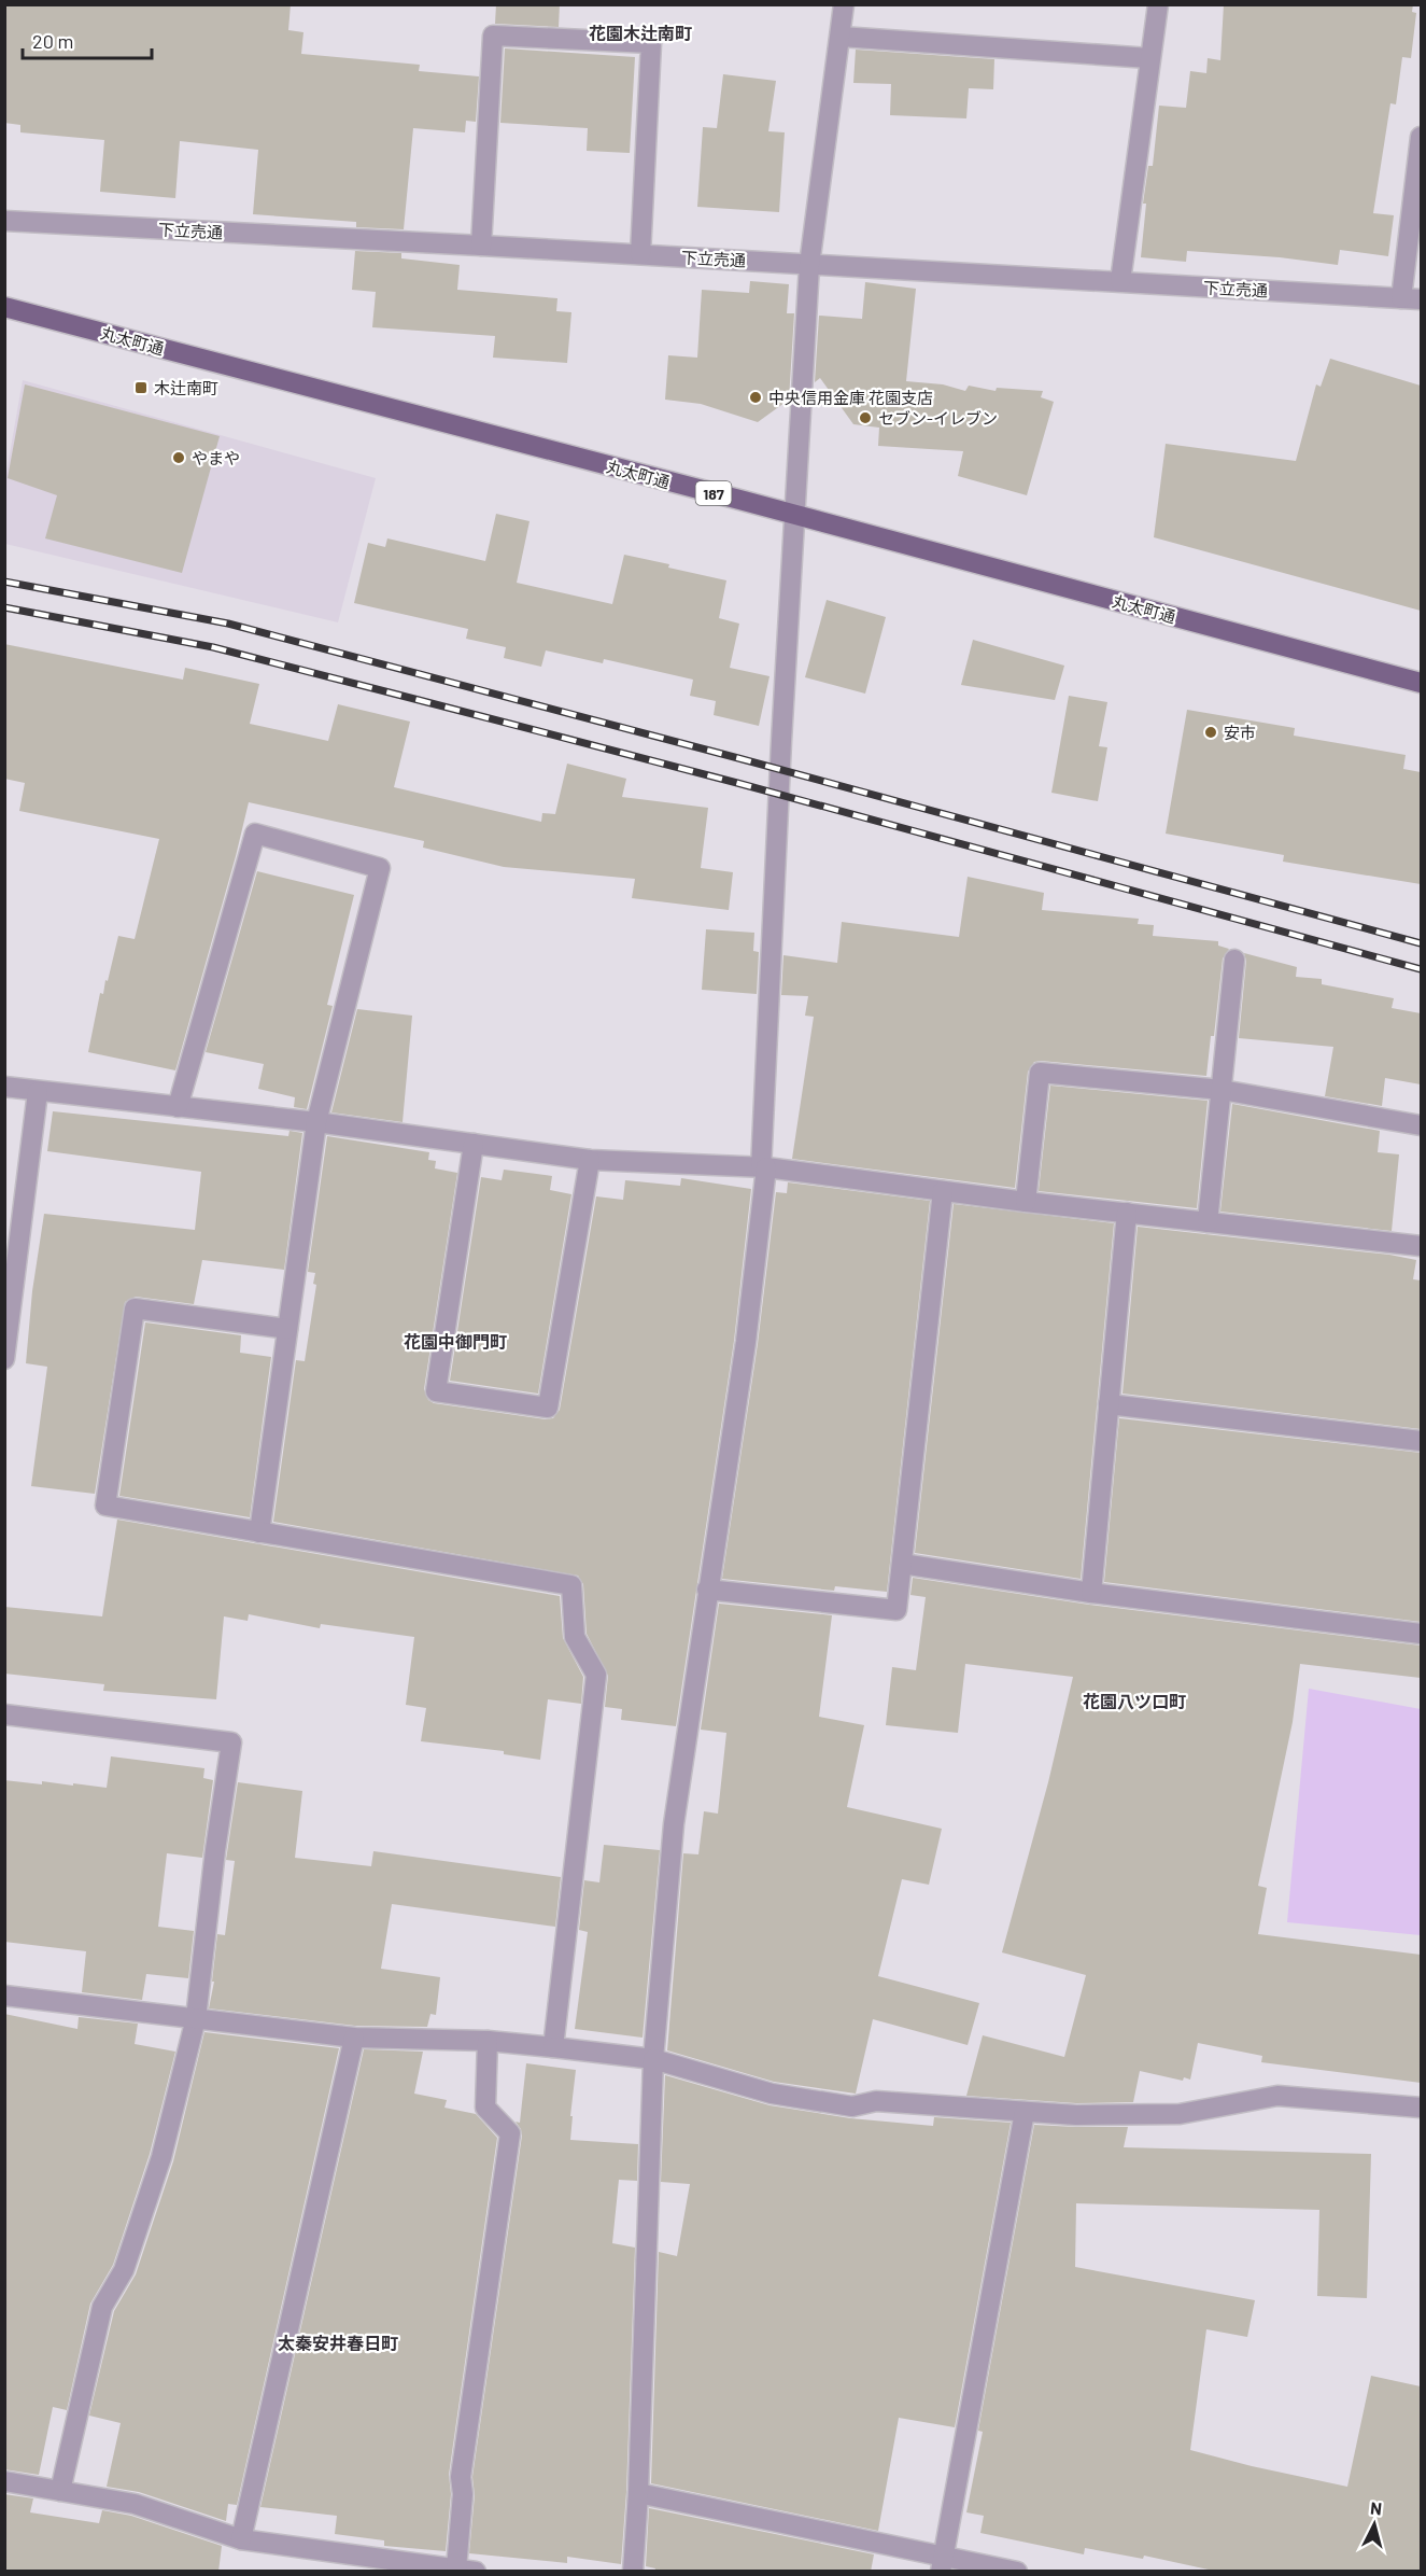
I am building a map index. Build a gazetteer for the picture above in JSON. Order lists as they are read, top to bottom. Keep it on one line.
{"streets":{"main road":["丸太町通","187"],"street":["下立売通"]},"districts":["花園木辻南町","花園中御門町","花園八ツ口町","太秦安井春日町"],"places":{"transit":["木辻南町"],"other":["中央信用金庫 花園支店","セブン-イレブン","やまや","安市"]},"scale_bar":"20 m","north":"top"}
